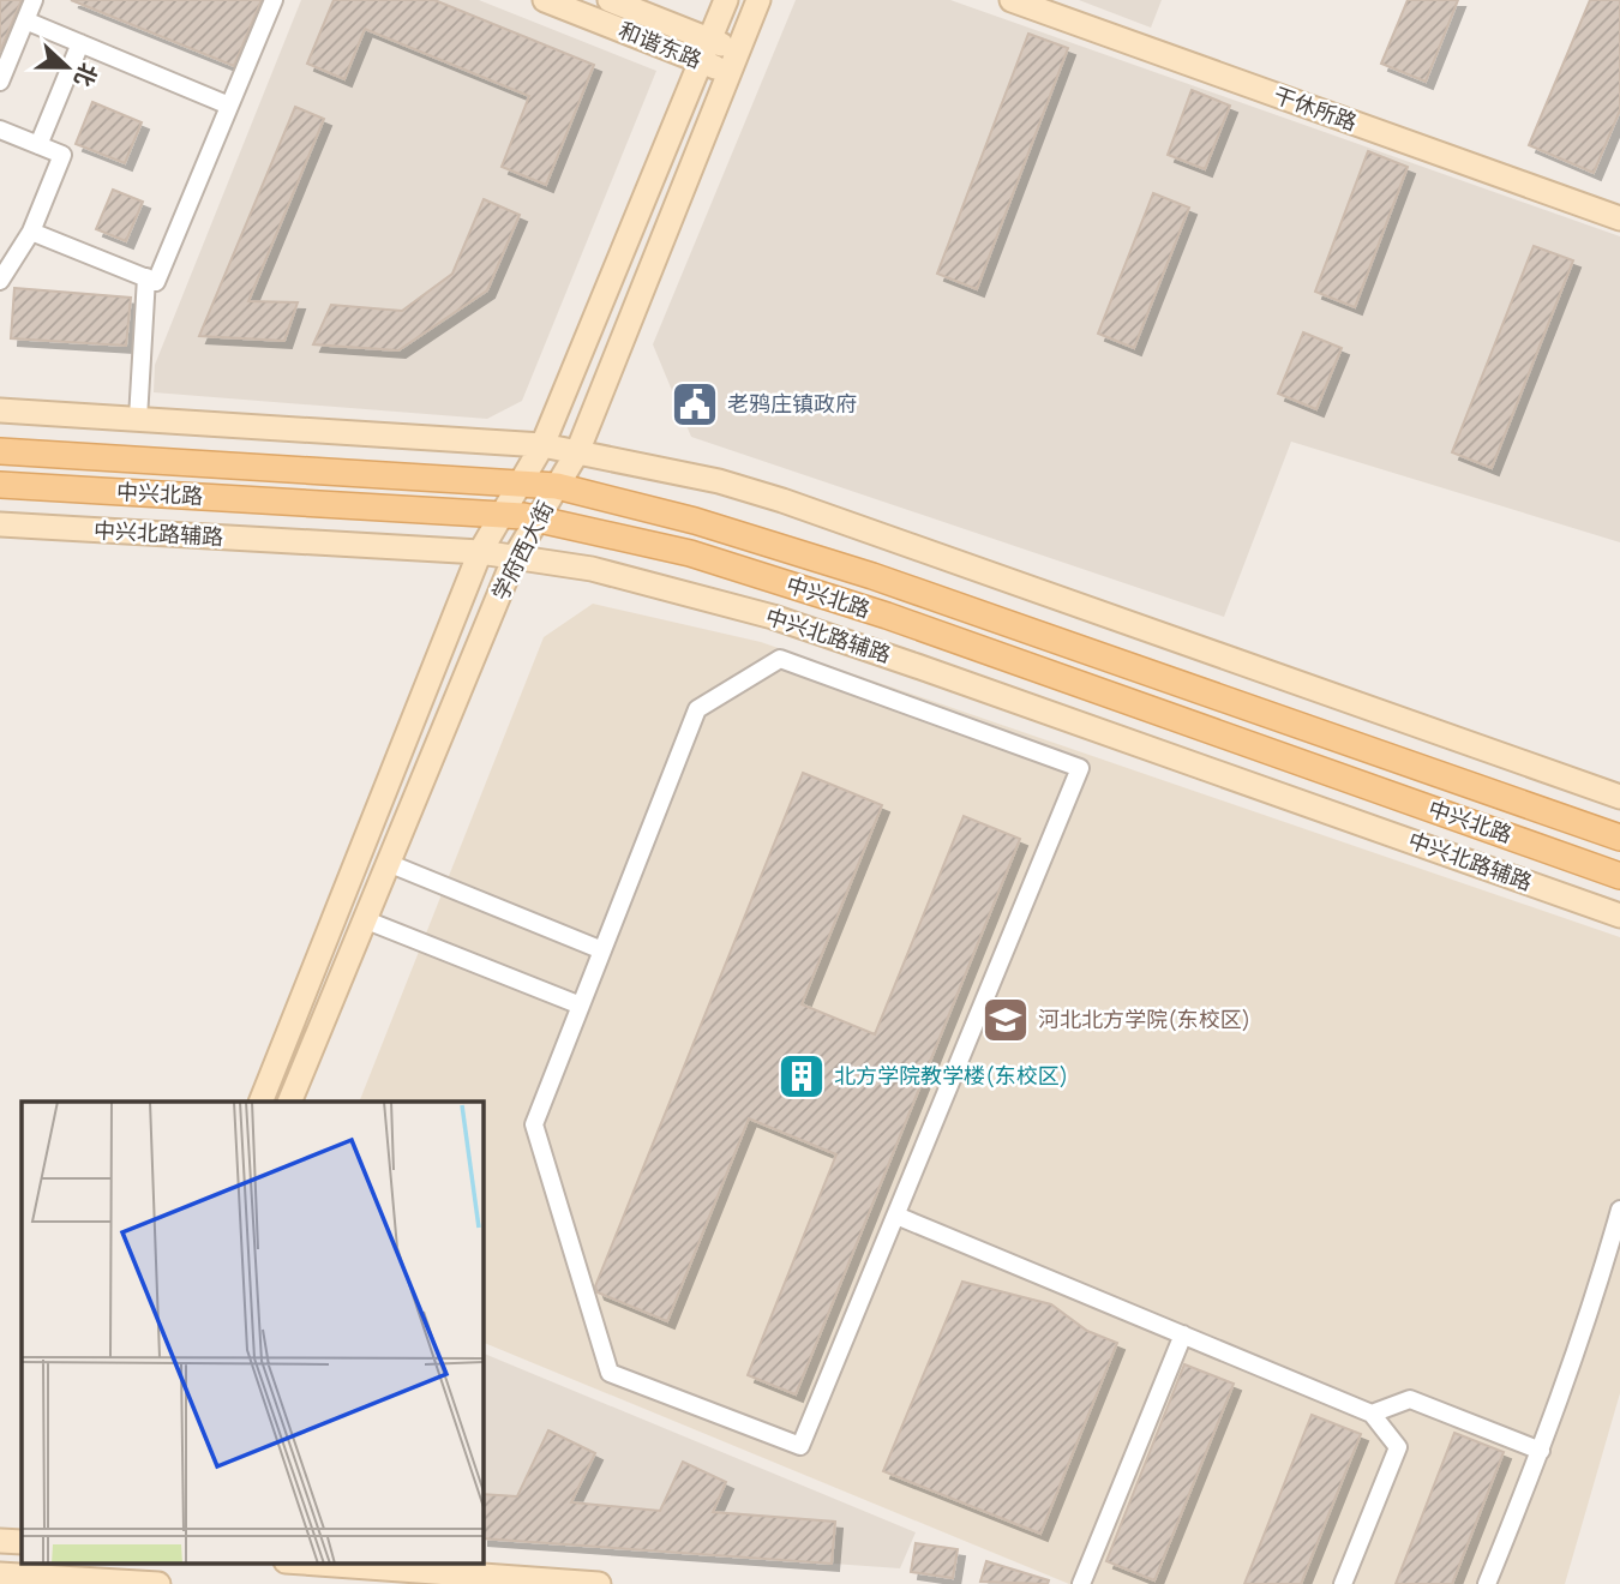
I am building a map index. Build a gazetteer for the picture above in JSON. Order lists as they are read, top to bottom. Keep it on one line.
{"streets":{"main road":["中兴北路"],"street":["和谐东路","干休所路","中兴北路辅路","学府西大街"]},"crossings":[["和谐东路","学府西大街"],["中兴北路","学府西大街"],["中兴北路辅路","学府西大街"]],"places":{"public building":["老鸦庄镇政府"],"school or university":["河北北方学院(东校区)"],"building":["北方学院教学楼(东校区)"]},"north":"right"}
